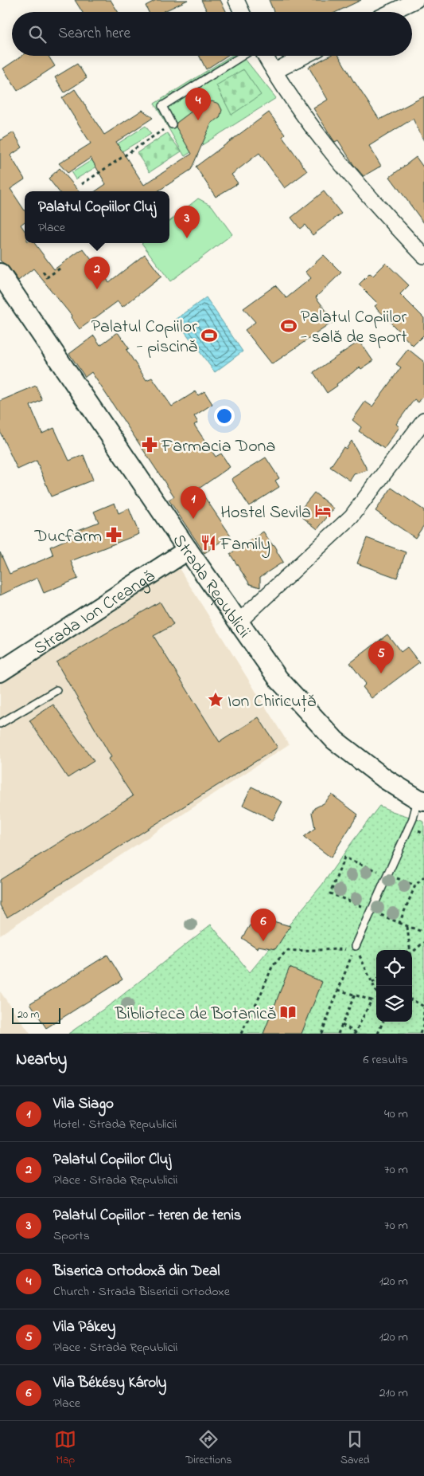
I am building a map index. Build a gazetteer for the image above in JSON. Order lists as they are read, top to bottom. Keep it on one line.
{"streets":{"street":["Strada Republicii","Strada Ion Creangă"]},"crossings":[["Strada Republicii","Strada Ion Creangă"]],"places":{"sports":["Palatul Copiilor - sală de sport","Palatul Copiilor - piscină"],"pharmacy":["Farmacia Dona","Ducfarm"],"hotel":["Hostel Sevila"],"restaurant":["Family"],"place":["Ion Chiricuță"],"library":["Biblioteca de Botanică"]},"scale_bar":"20 m","page":{"search":"Search here","pins":["4","3","2","1","5","6"],"popup":["Palatul Copiilor Cluj","Place"],"scale":"20 m","heading":["Nearby","6 results"],"list":[{"mark":"1","name":"Vila Siago","note":"Hotel · Strada Republicii","value":"40 m"},{"mark":"2","name":"Palatul Copiilor Cluj","note":"Place · Strada Republicii","value":"70 m"},{"mark":"3","name":"Palatul Copiilor - teren de tenis","note":"Sports","value":"70 m"},{"mark":"4","name":"Biserica Ortodoxă din Deal","note":"Church · Strada Bisericii Ortodoxe","value":"120 m"},{"mark":"5","name":"Vila Pákey","note":"Place · Strada Republicii","value":"120 m"},{"mark":"6","name":"Vila Békésy Károly","note":"Place","value":"210 m"}],"nav":["Map","Directions","Saved"]}}
